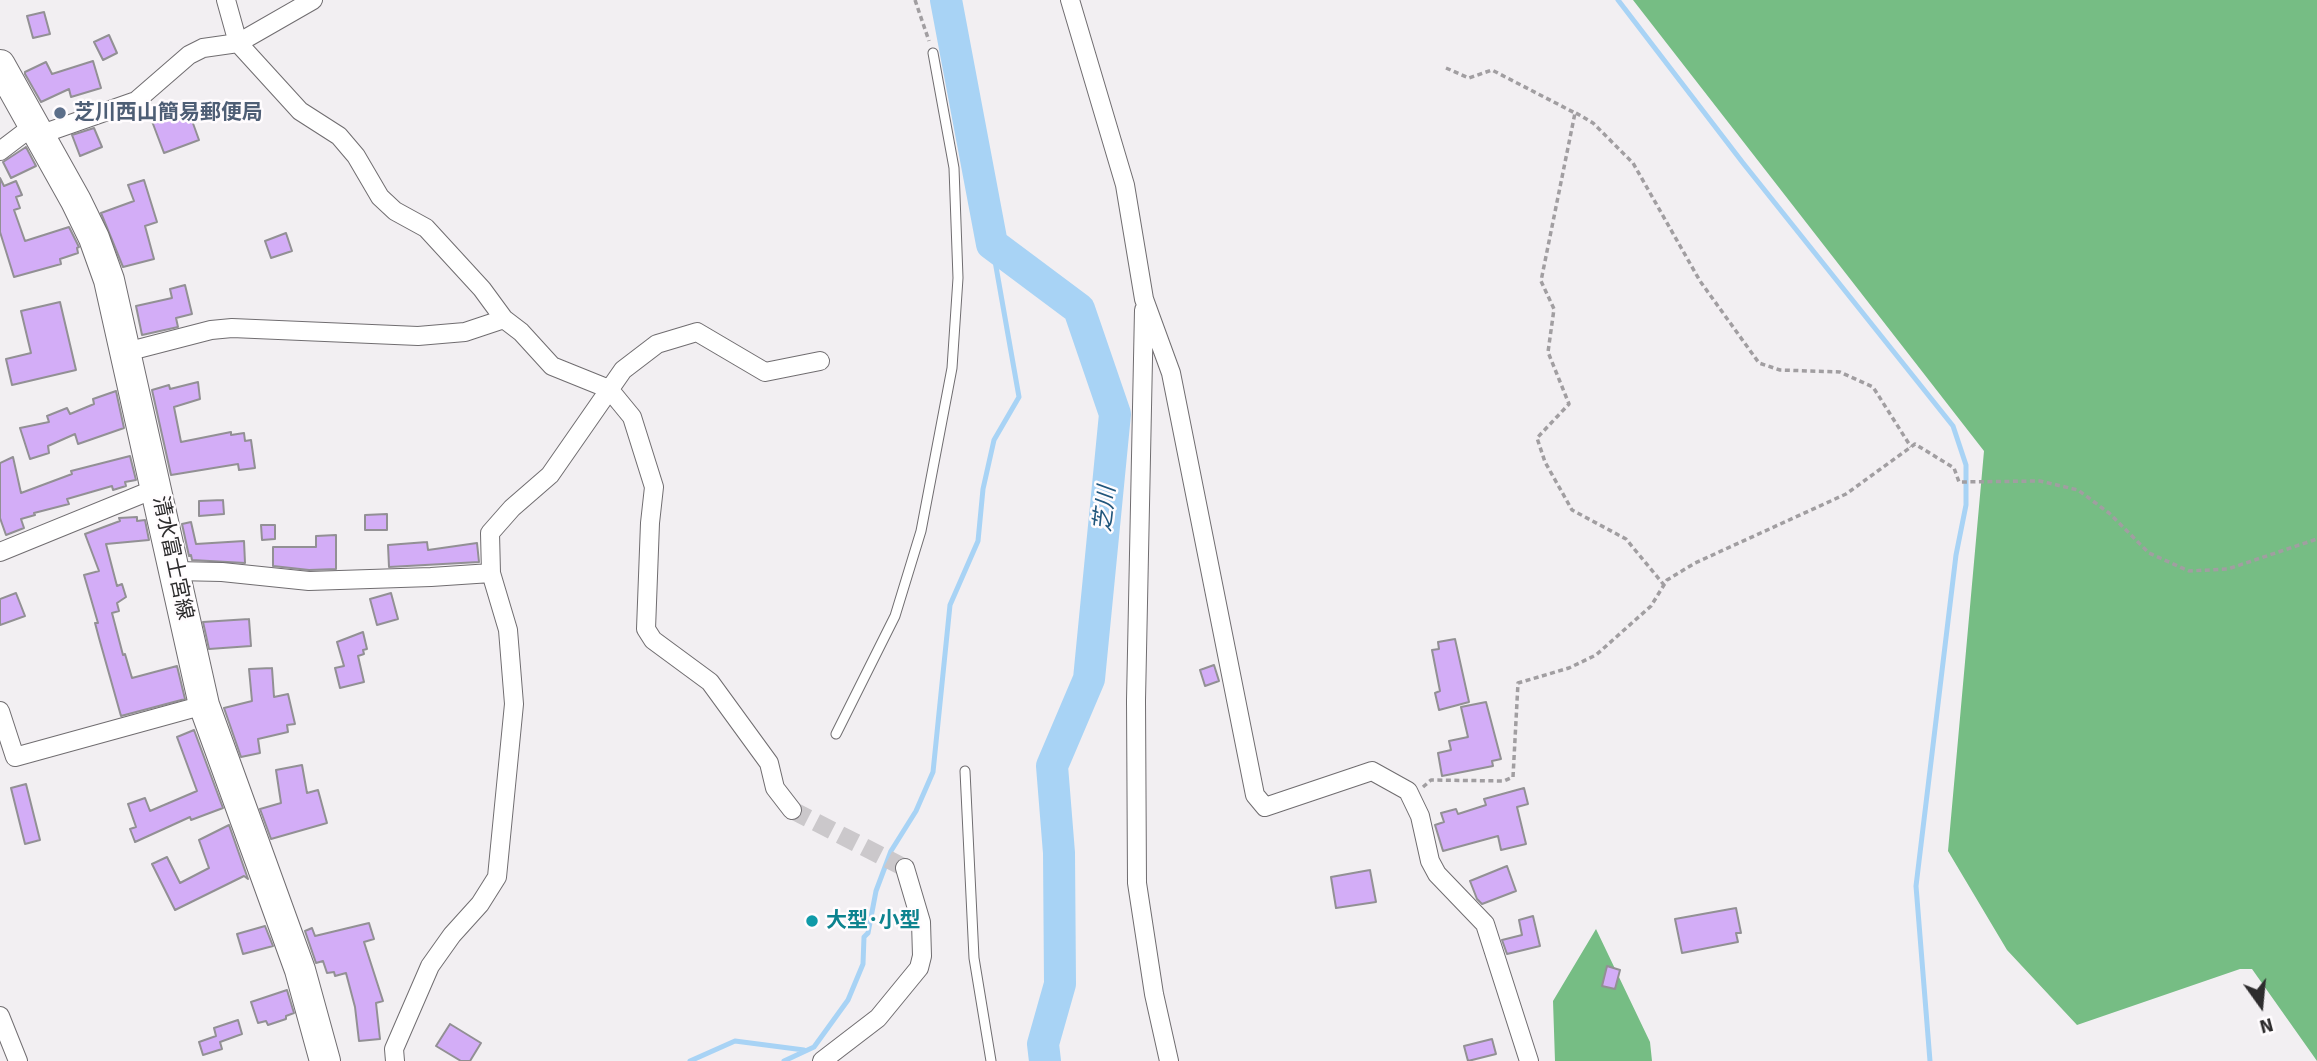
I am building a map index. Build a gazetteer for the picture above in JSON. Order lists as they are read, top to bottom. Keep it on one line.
{"streets":{"main road":["清水富士宮線"]},"water":["芝川"],"places":["芝川西山簡易郵便局","大型･小型"],"north":"bottom"}
